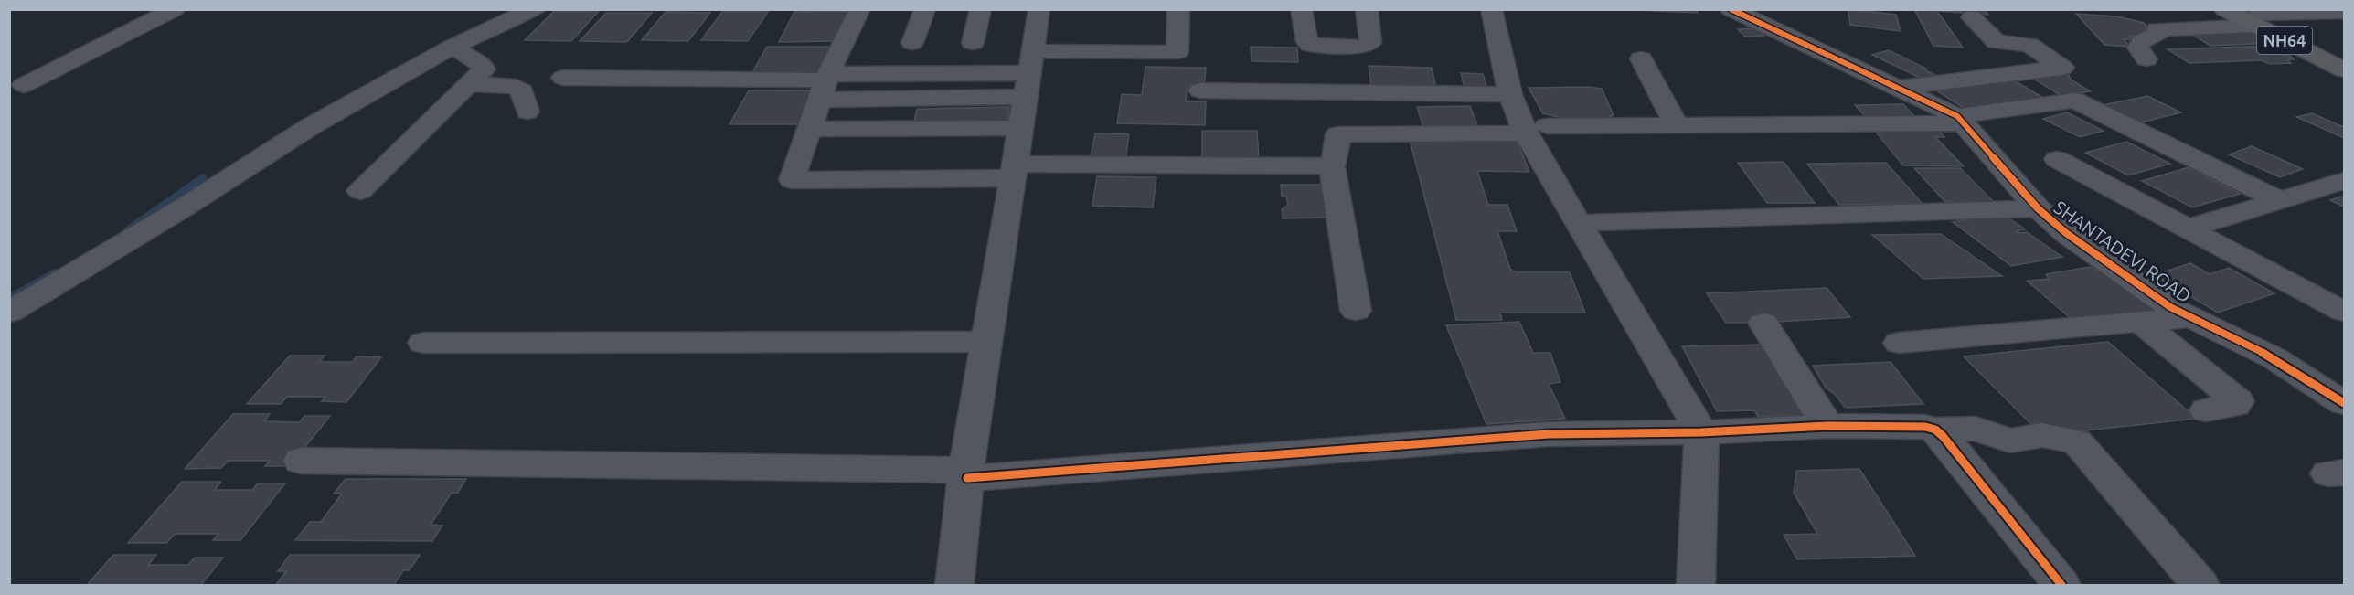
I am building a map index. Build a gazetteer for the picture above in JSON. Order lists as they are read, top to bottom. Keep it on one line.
{"streets":{"highway":["NH64"],"street":["SHANTADEVI ROAD"]}}
